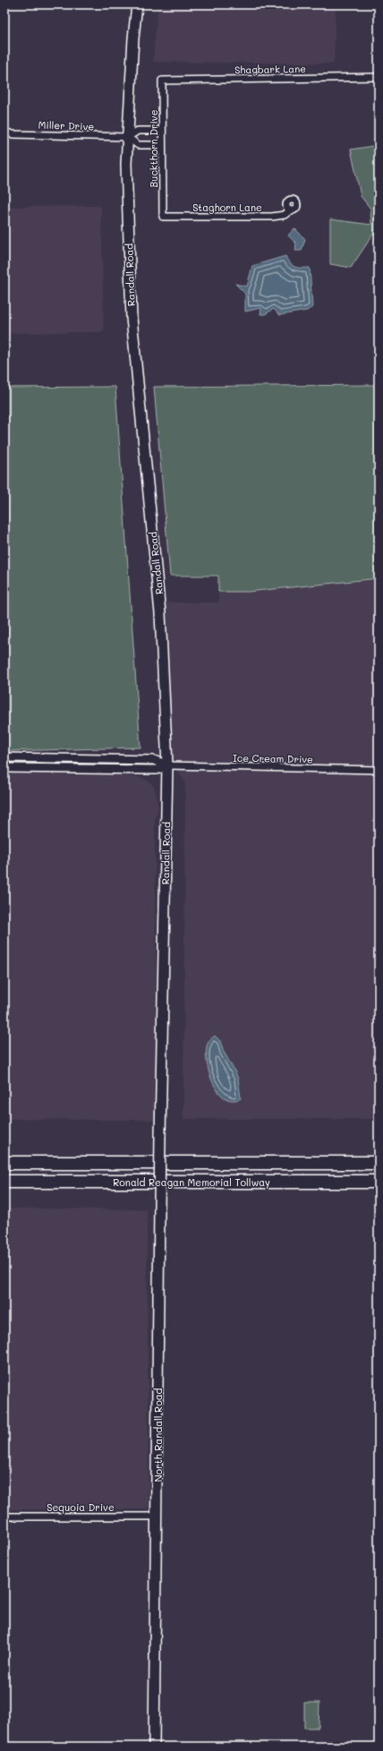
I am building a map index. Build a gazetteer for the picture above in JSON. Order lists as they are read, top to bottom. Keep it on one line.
{"streets":{"highway":["Ronald Reagan Memorial Tollway"],"main road":["Randall Road","North Randall Road"],"street":["Shagbark Lane","Miller Drive","Buckthorn Drive","Staghorn Lane","Ice Cream Drive","Sequoia Drive"]},"crossings":[["Shagbark Lane","Buckthorn Drive"],["Miller Drive","Randall Road"],["Buckthorn Drive","Staghorn Lane"],["Randall Road","Ice Cream Drive"],["Randall Road","North Randall Road"],["North Randall Road","Sequoia Drive"]]}
